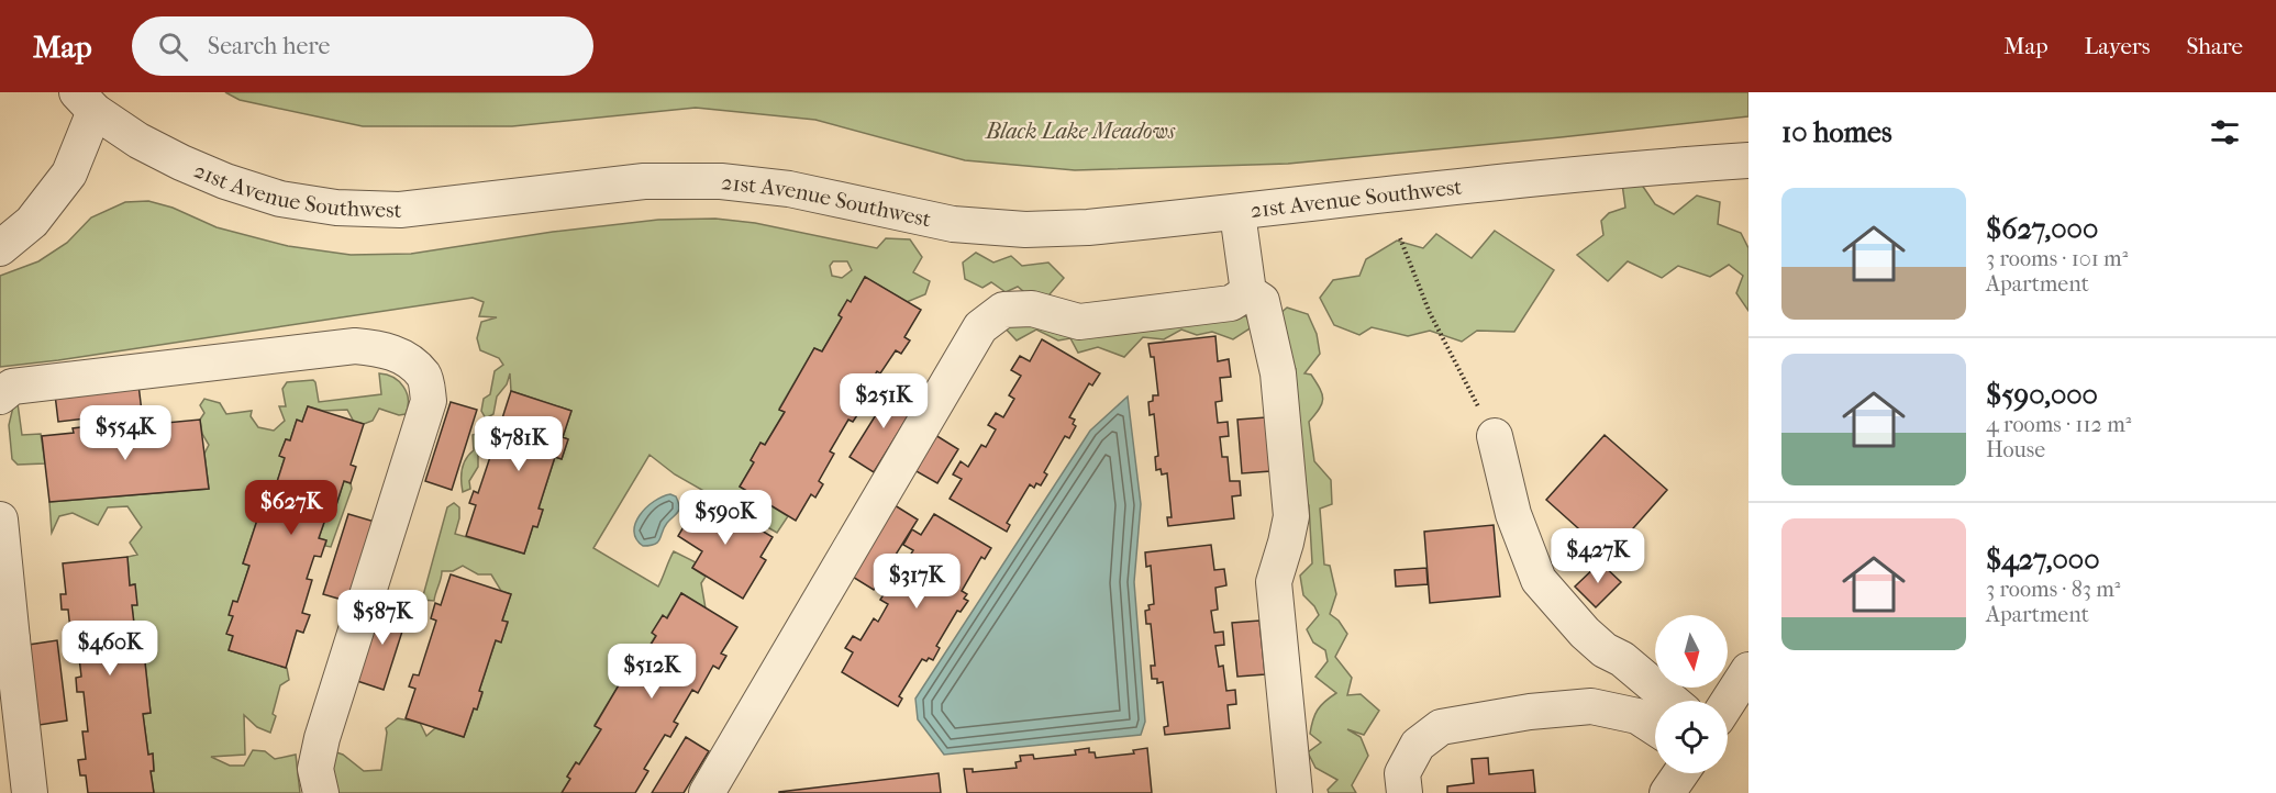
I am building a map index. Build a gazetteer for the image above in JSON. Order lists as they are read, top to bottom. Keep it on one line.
{"streets":{"street":["21st Avenue Southwest"]},"parks":["Black Lake Meadows"],"north":"bottom","page":{"header":"Map","search":"Search here","nav":["Map","Layers","Share"],"heading":"10 homes","list":[{"name":"$627,000","note":"3 rooms · 101 m² · Apartment"},{"name":"$590,000","note":"4 rooms · 112 m² · House"},{"name":"$427,000","note":"3 rooms · 83 m² · Apartment"}],"price":["$251K","$554K","$781K","$627K","$590K","$427K","$317K","$587K","$460K","$512K"]}}
